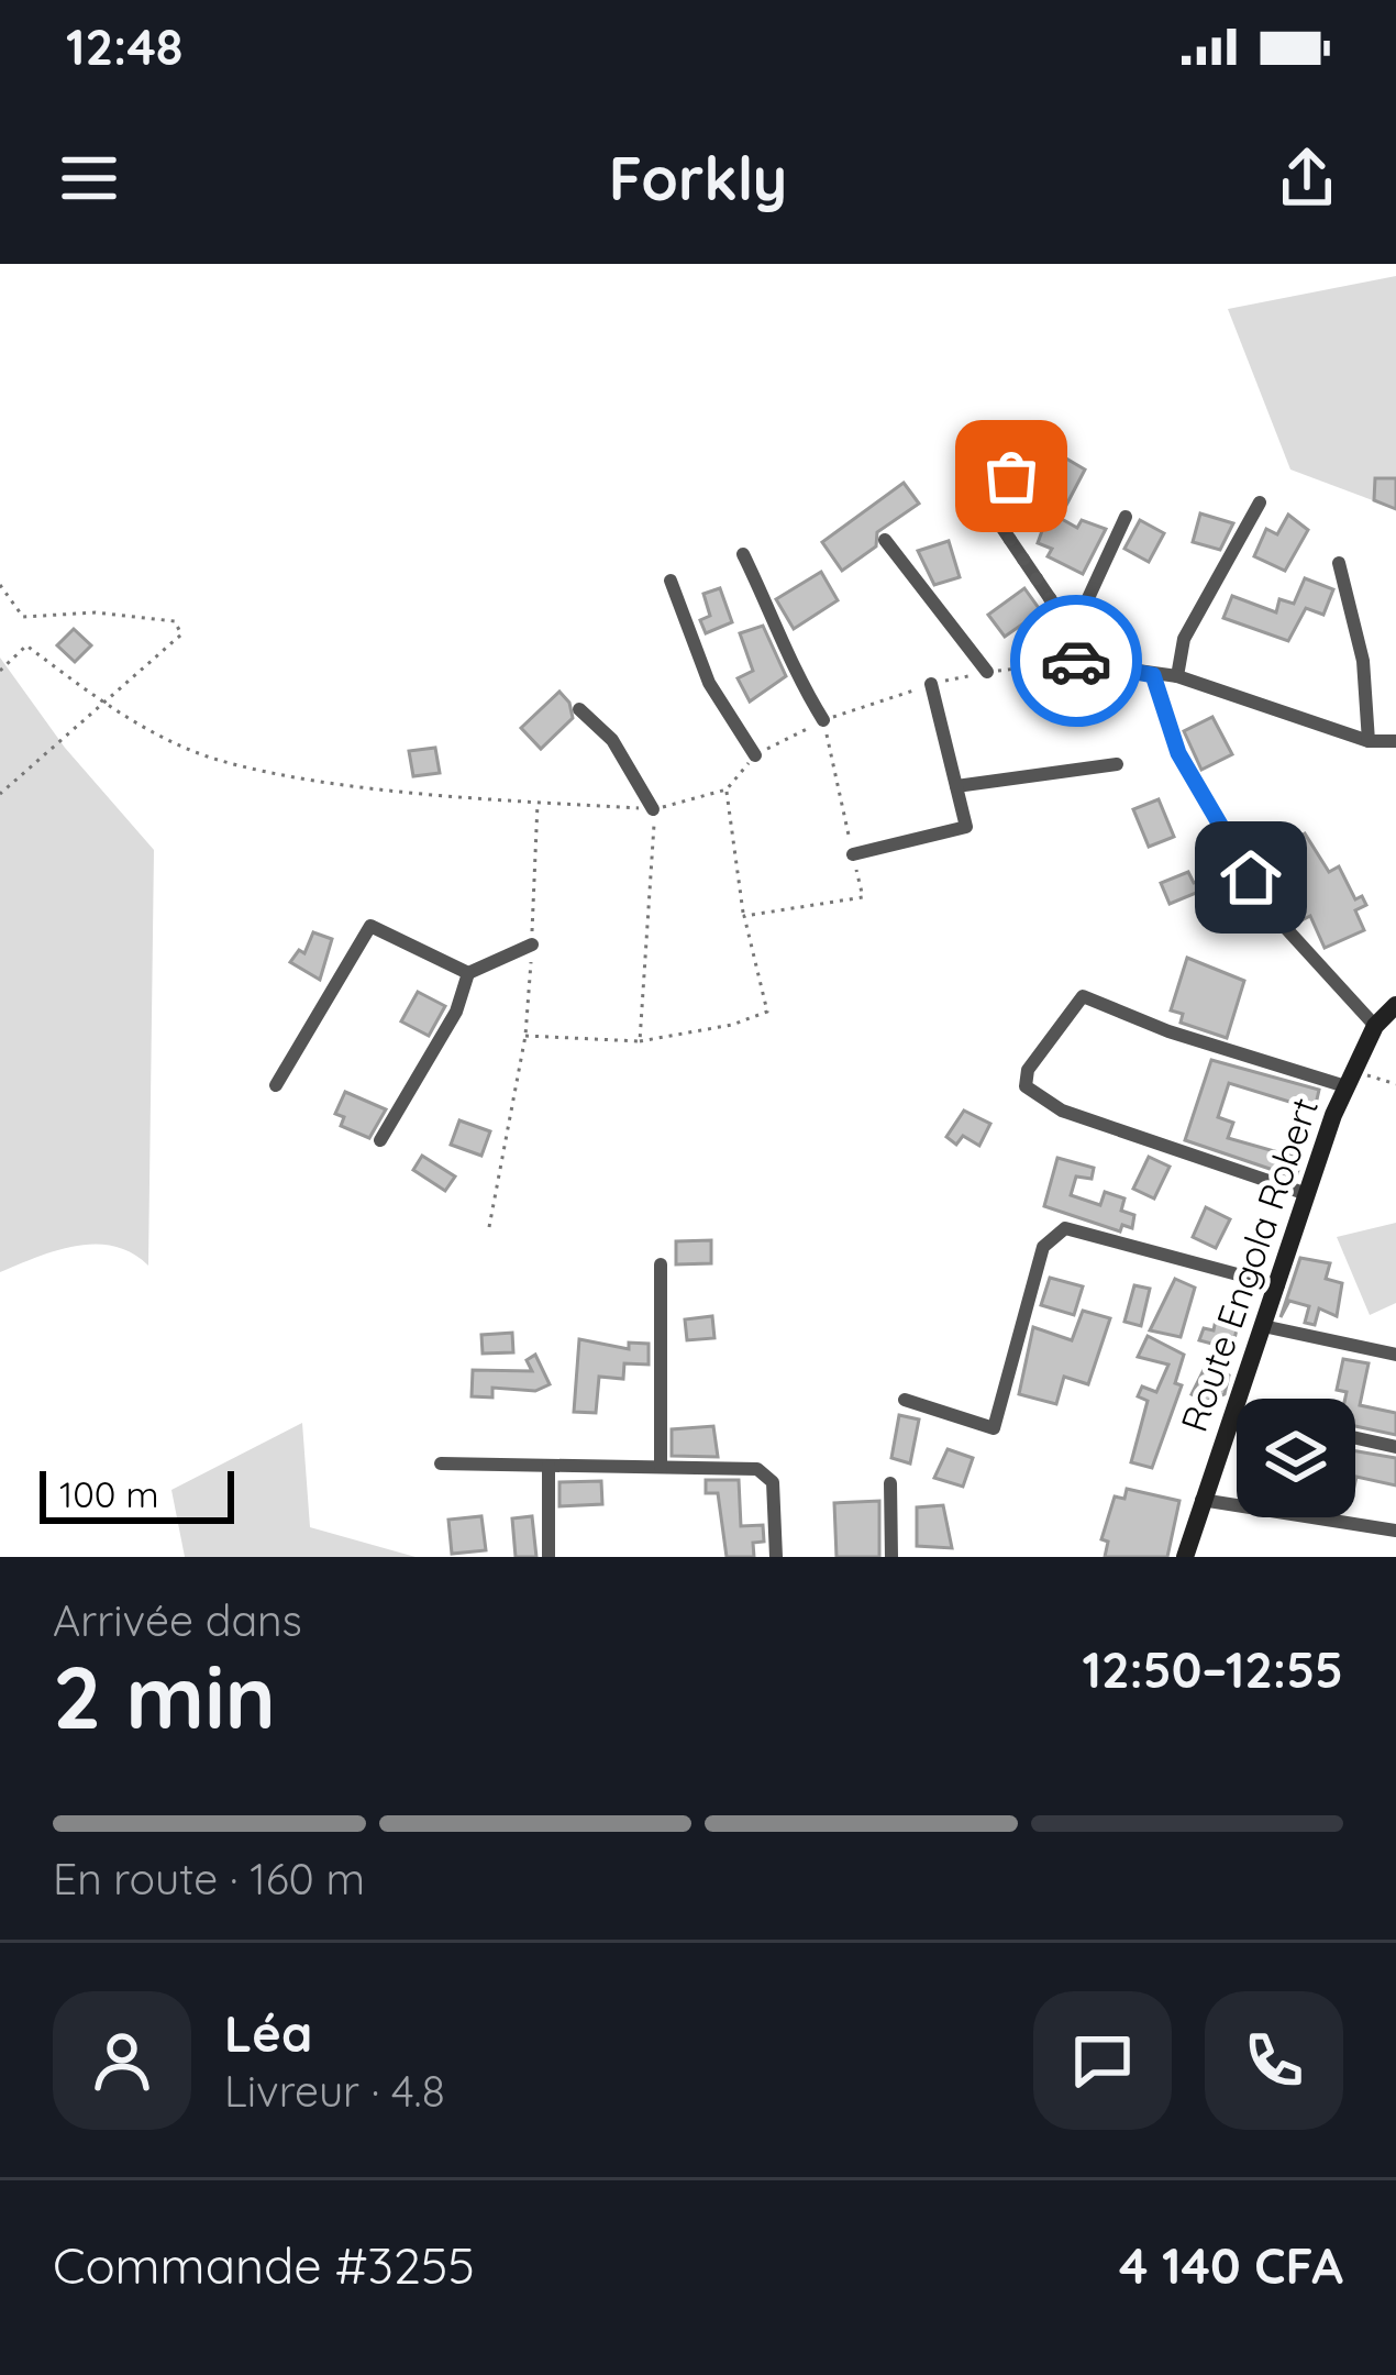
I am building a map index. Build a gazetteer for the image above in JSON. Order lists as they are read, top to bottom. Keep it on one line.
{"streets":{"street":["Route Engola Robert"]},"scale_bar":"100 m","page":{"status":"12:48","header":"Forkly","scale":"100 m","heading":["2 min","Arrivée dans","12:50–12:55"],"panel":["Léa","Livreur · 4.8","Commande #3255","4 140 CFA"],"bar":"En route · 160 m"}}
